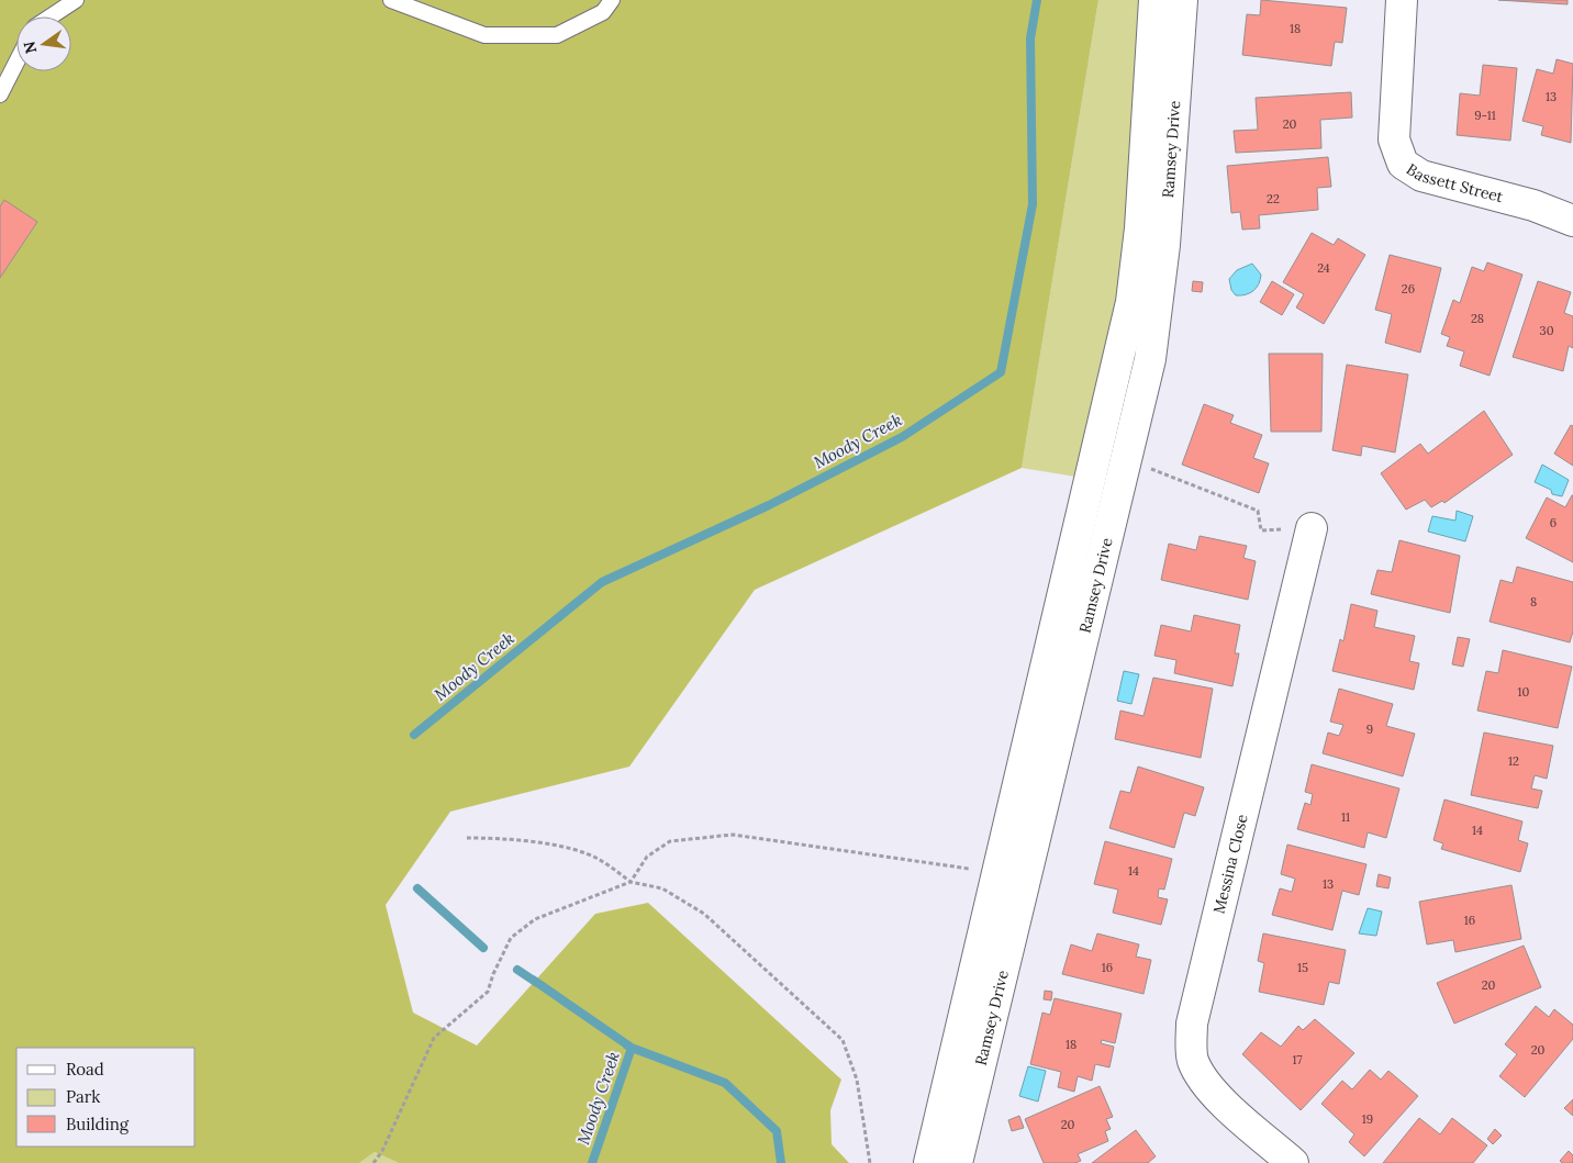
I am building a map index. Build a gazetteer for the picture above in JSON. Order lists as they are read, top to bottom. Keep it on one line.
{"streets":{"main road":["Ramsey Drive","Bassett Street","Messina Close"]},"water":["Moody Creek"],"house_numbers":["18","13","9-11","20","22","24","26","28","30","6","8","10","9","12","11","14","14","13","16","16","15","20","18","20","17","19","20"],"legend":["Road","Park","Building"],"north":"left"}
